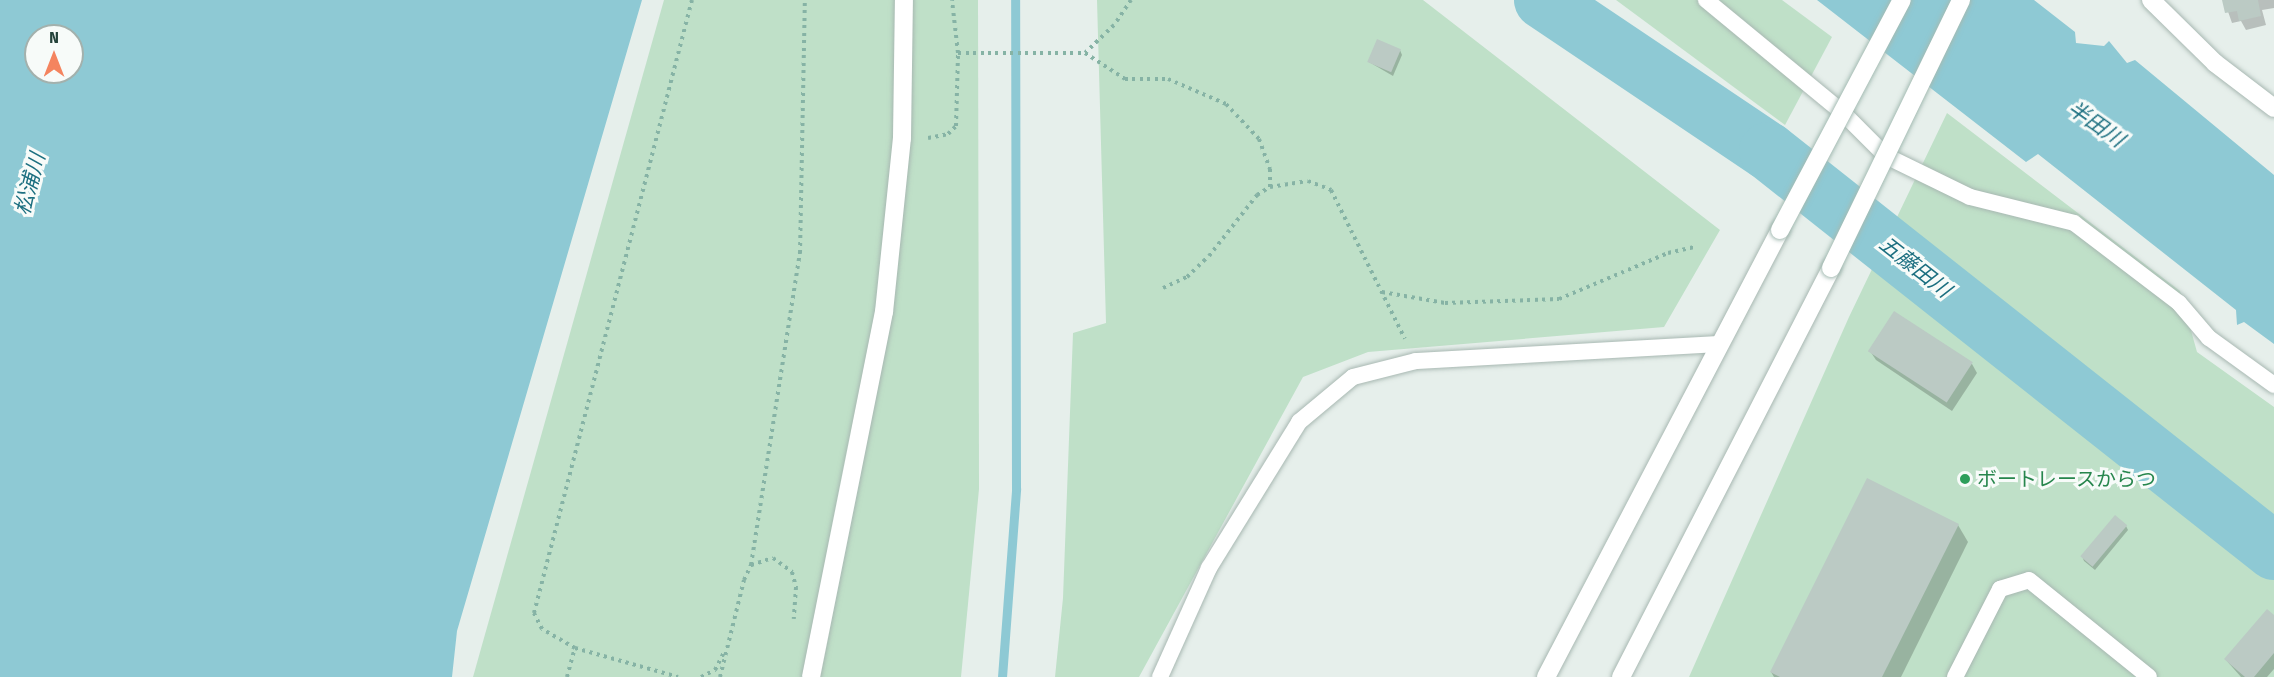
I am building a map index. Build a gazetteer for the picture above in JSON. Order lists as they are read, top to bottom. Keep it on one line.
{"water":["半田川","松浦川","五藤田川"],"places":["ボートレースからつ"],"north":"top"}
